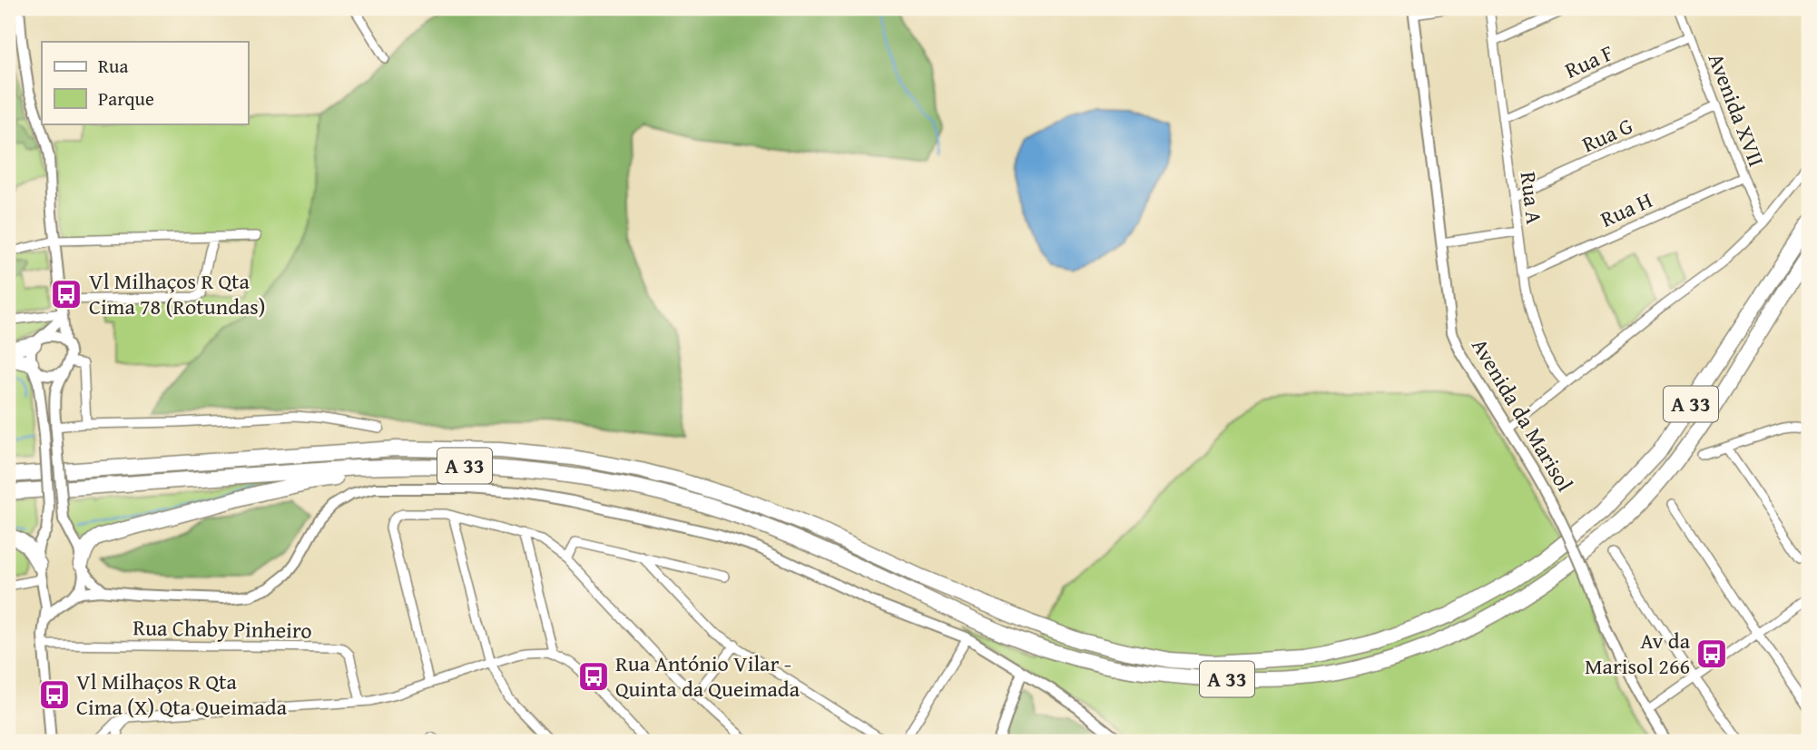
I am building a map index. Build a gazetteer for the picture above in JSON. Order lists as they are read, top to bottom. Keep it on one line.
{"streets":{"highway":["A 33"],"street":["Rua F","Avenida XVII","Rua G","Rua A","Rua H","Avenida da Marisol","Rua Chaby Pinheiro"]},"crossings":[["Rua F","Avenida XVII"],["Rua F","Rua A"],["Avenida XVII","Rua G"],["Avenida XVII","Rua H"],["Rua G","Rua A"],["Rua A","Rua H"]],"places":{"bus stop":["Vl Milhaços R Qta Cima 78 (Rotundas)","Av da Marisol 266","Rua António Vilar - Quinta da Queimada","Vl Milhaços R Qta Cima (X) Qta Queimada"]},"legend":["Rua","Parque"]}
